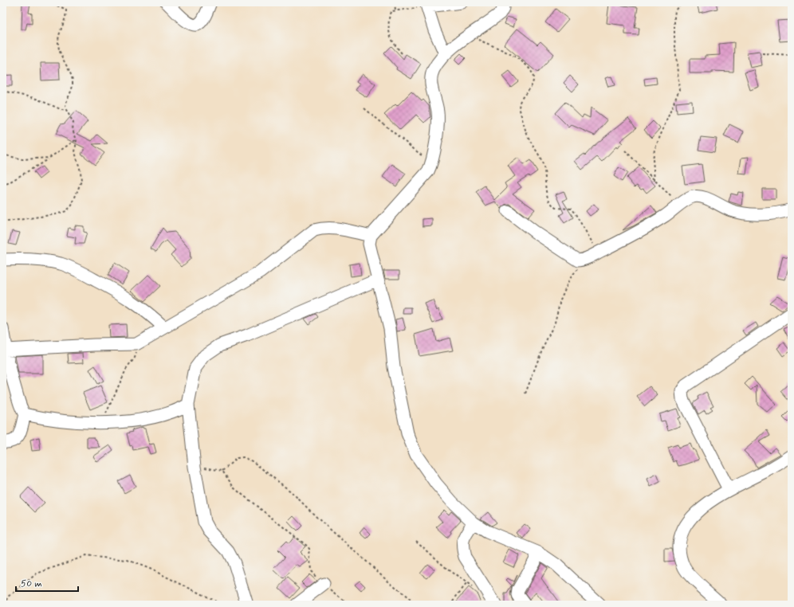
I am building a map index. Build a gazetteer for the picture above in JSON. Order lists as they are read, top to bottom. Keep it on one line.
{"scale_bar":"50 m"}
